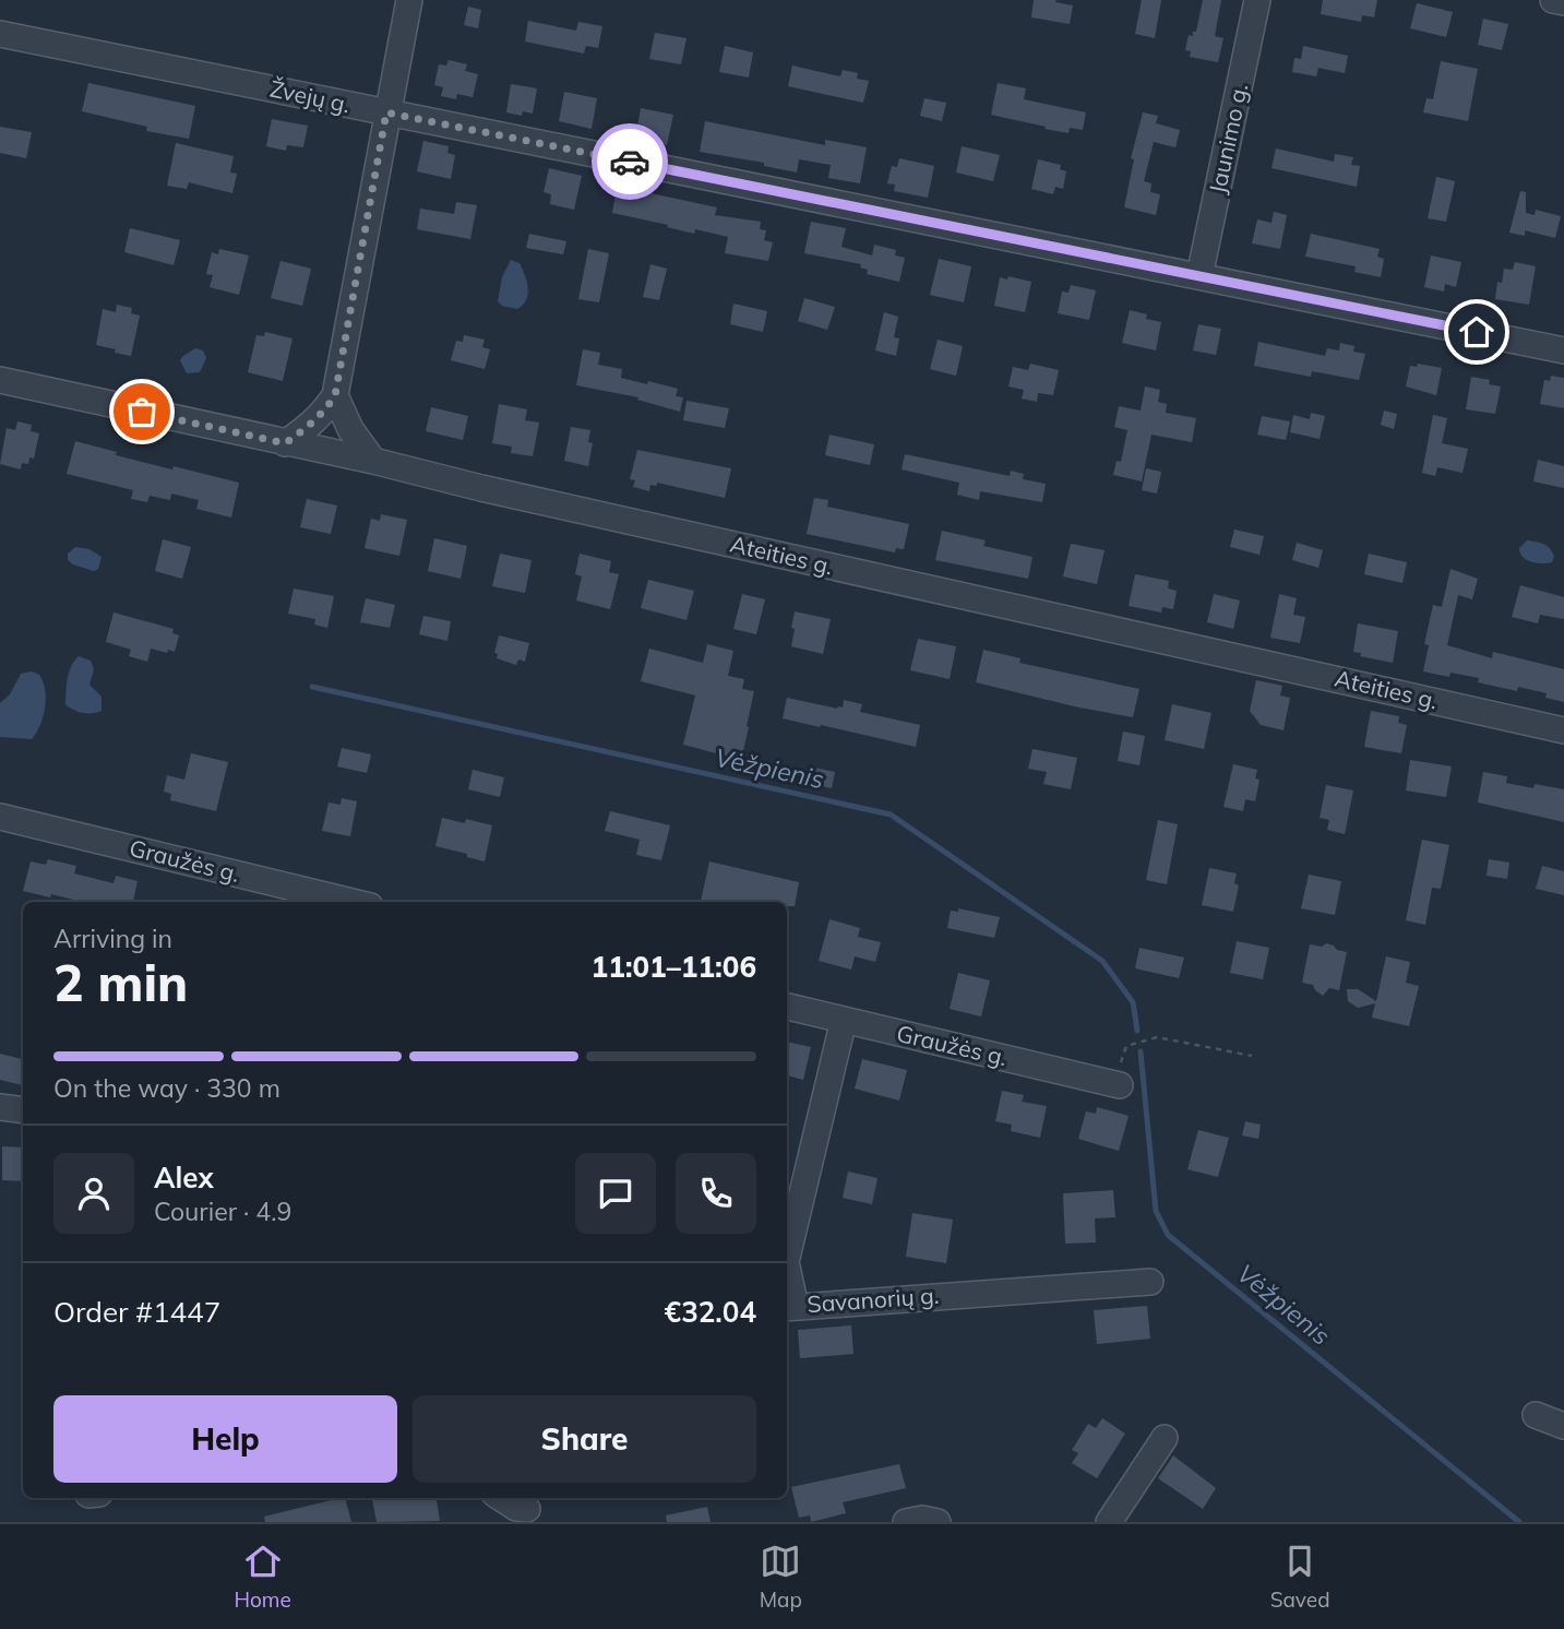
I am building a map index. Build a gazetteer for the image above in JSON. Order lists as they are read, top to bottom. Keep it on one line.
{"streets":{"street":["Žvejų g.","Jaunimo g.","Ateities g.","Graužės g.","Savanorių g."]},"crossings":[["Žvejų g.","Jaunimo g."],["Graužės g.","Savanorių g."]],"water":["Vėžpienis"],"page":{"heading":["2 min","Arriving in","11:01–11:06"],"panel":["Alex","Courier · 4.9","Order #1447","€32.04"],"bar":"On the way · 330 m","buttons":["Help","Share"],"tabs":["Home","Map","Saved"]}}
